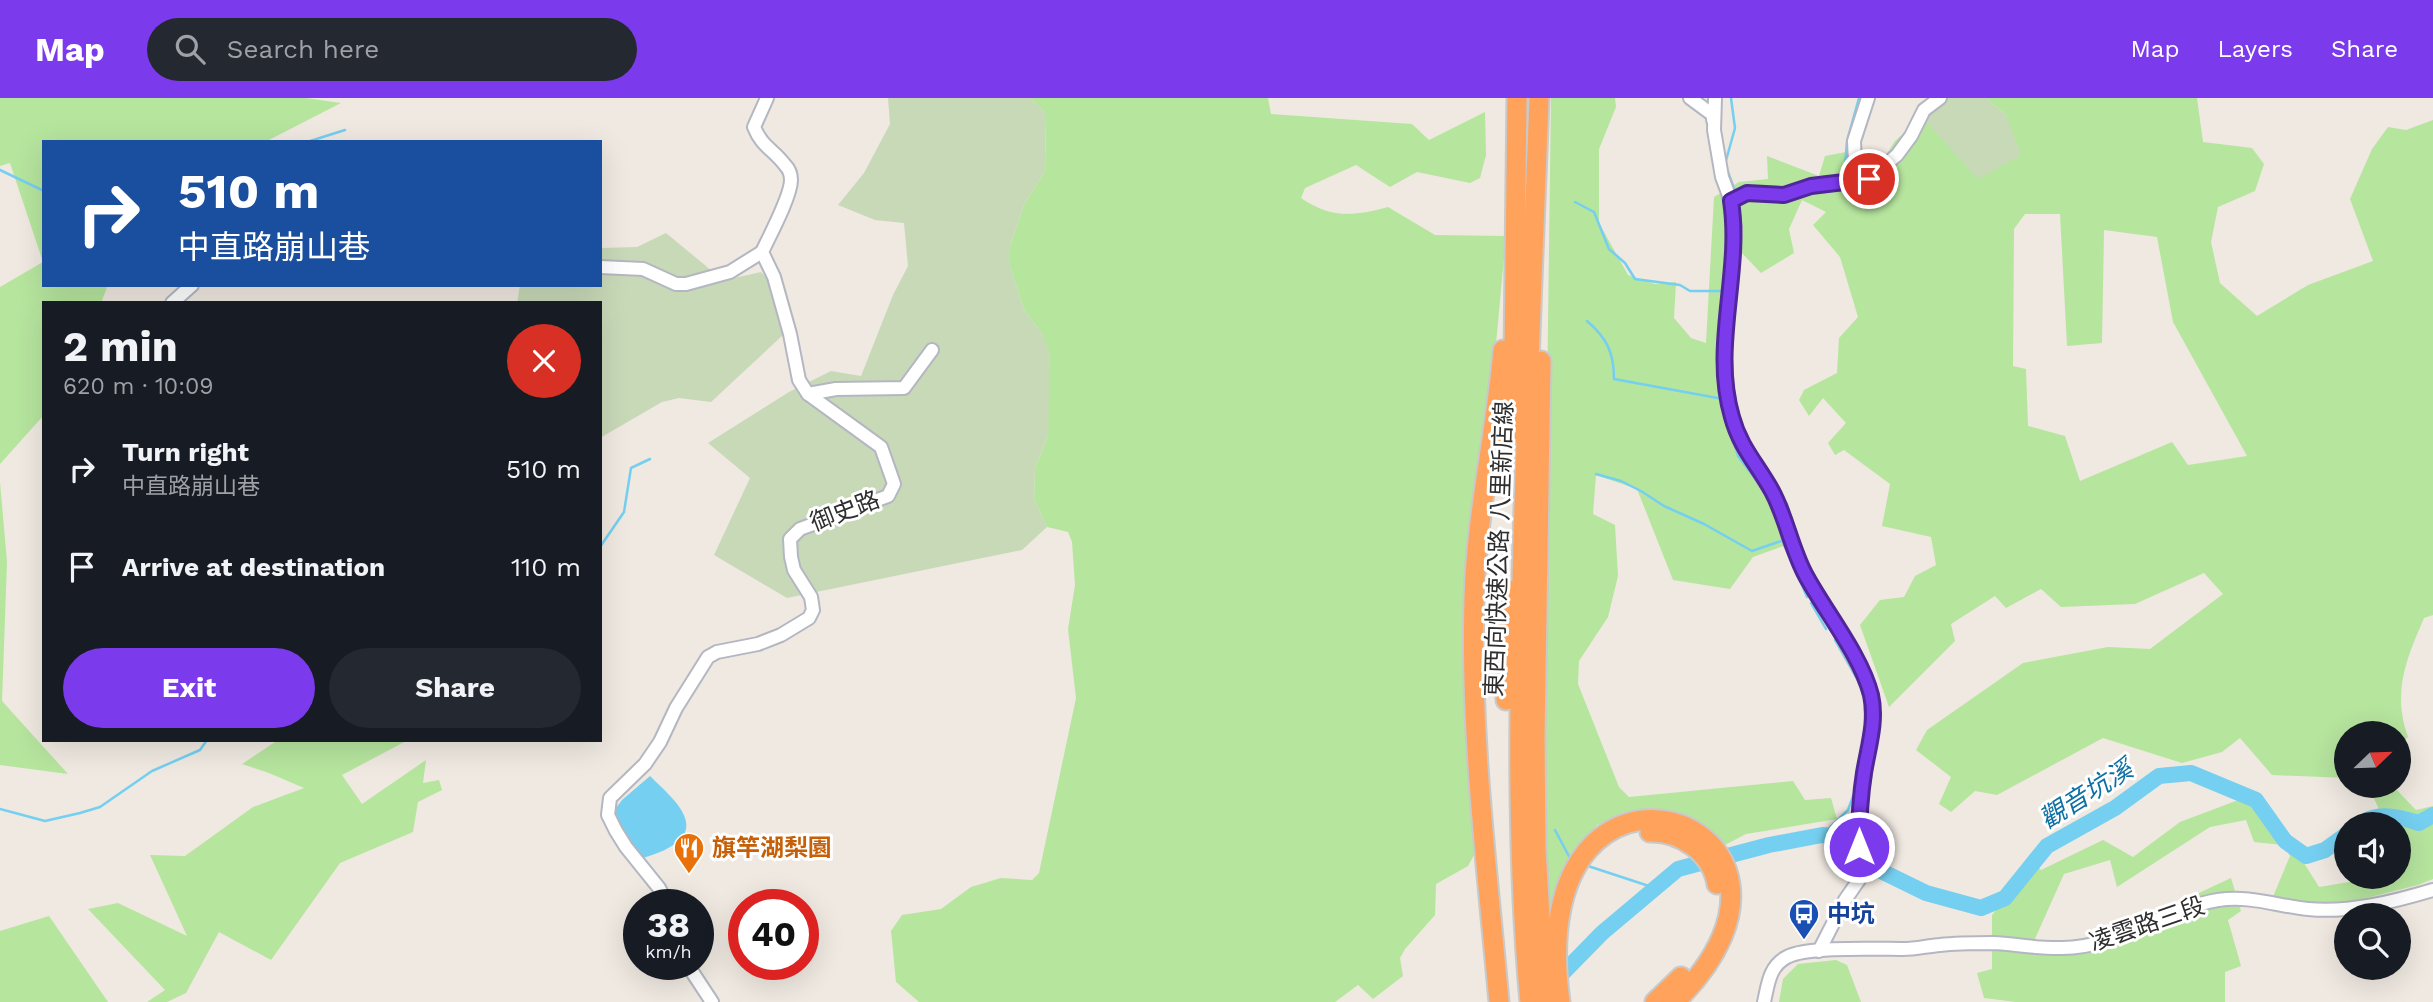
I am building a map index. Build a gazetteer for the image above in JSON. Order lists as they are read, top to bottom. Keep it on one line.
{"streets":{"highway":["東西向快速公路 八里新店線"],"street":["御史路","凌雲路三段"]},"water":["觀音坑溪"],"places":{"restaurant":["旗竿湖梨園"],"bus stop":["中坑"]},"north":"top right","page":{"header":"Map","search":"Search here","nav":["Map","Layers","Share"],"turn":["510 m","中直路崩山巷"],"heading":["2 min","620 m · 10:09"],"list":[{"name":"Turn right","note":"中直路崩山巷","value":"510 m"},{"name":"Arrive at destination","value":"110 m"}],"buttons":["Exit","Share"],"speed":"38 km/h","limit":"40"}}
